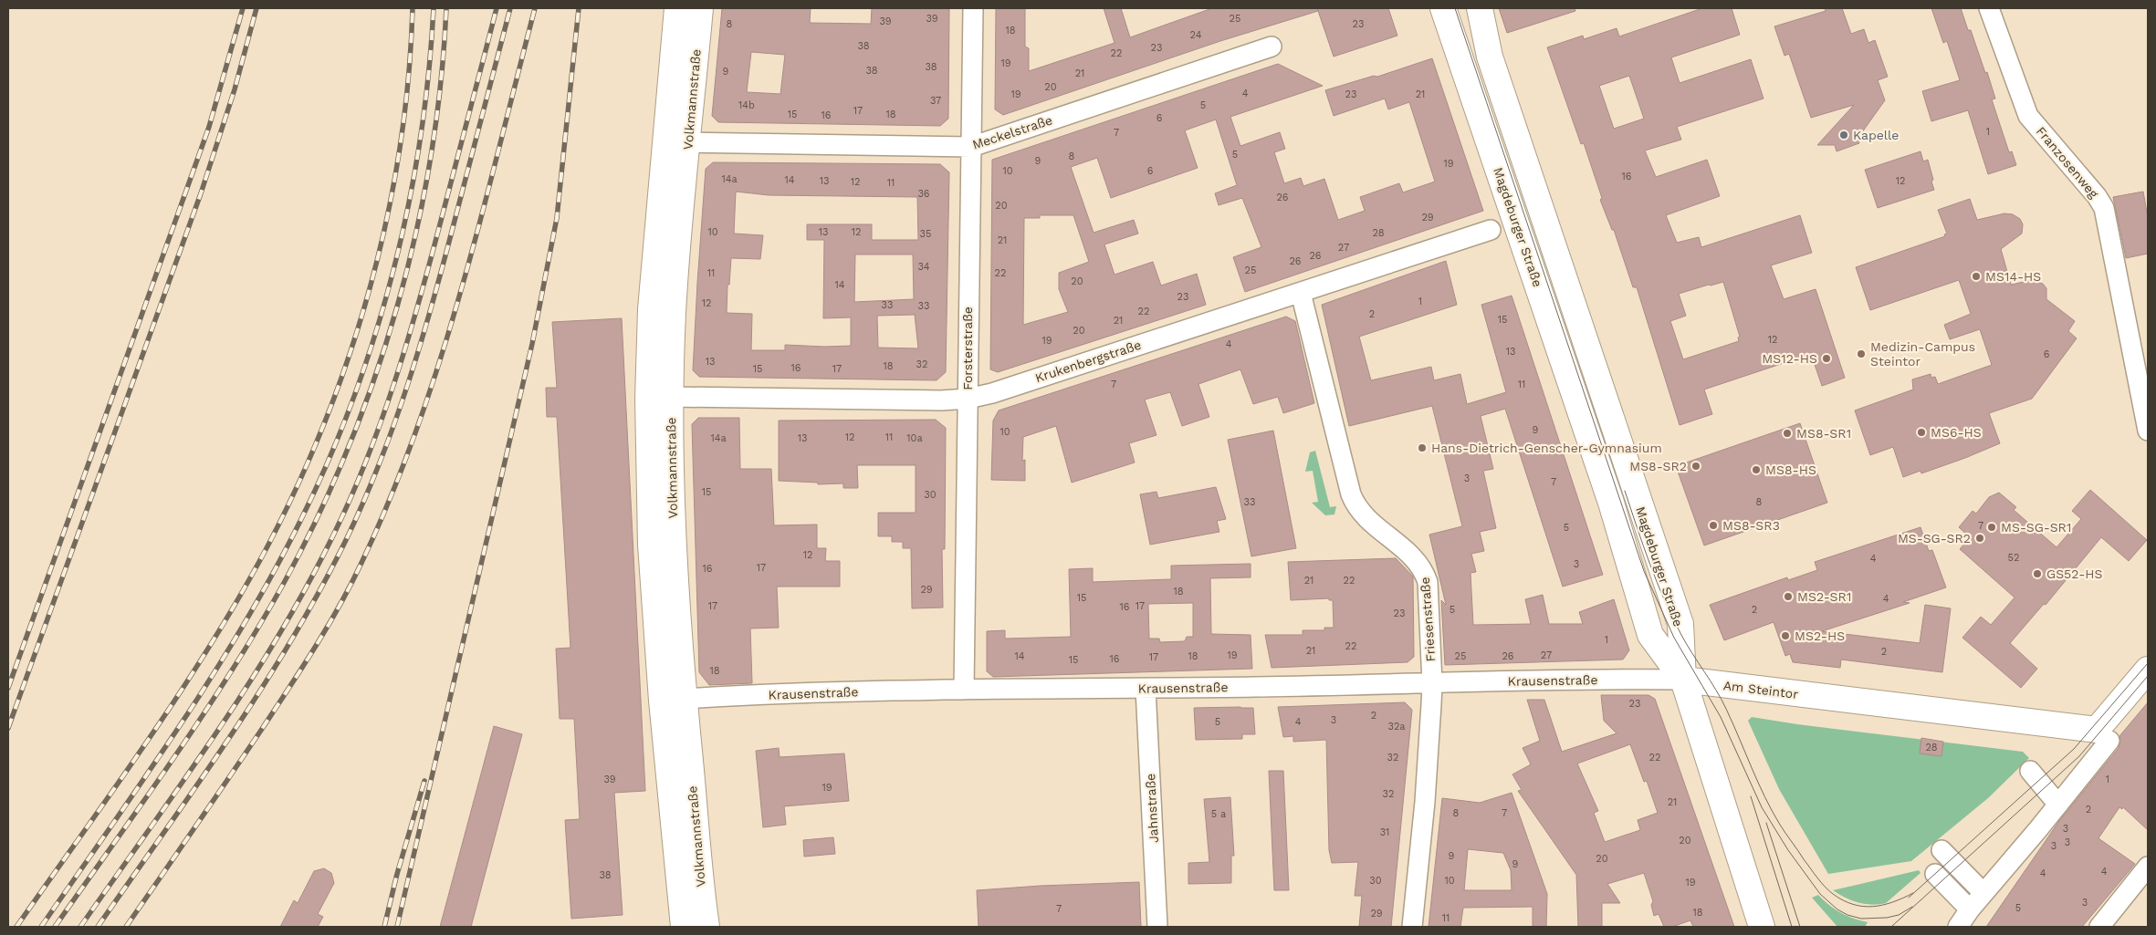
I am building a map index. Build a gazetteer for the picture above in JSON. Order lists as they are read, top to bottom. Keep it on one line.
{"streets":{"street":["Volkmannstraße","Meckelstraße","Franzosenweg","Magdeburger Straße","Forsterstraße","Krukenbergstraße","Friesenstraße","Krausenstraße","Am Steintor","Jahnstraße"]},"crossings":[["Volkmannstraße","Meckelstraße"],["Volkmannstraße","Krukenbergstraße"],["Volkmannstraße","Krausenstraße"],["Meckelstraße","Forsterstraße"],["Magdeburger Straße","Krausenstraße"],["Magdeburger Straße","Am Steintor"],["Forsterstraße","Krukenbergstraße"],["Forsterstraße","Krausenstraße"],["Krukenbergstraße","Friesenstraße"],["Friesenstraße","Krausenstraße"],["Krausenstraße","Am Steintor"],["Krausenstraße","Jahnstraße"]],"places":["Kapelle","MS14-HS","Medizin-Campus Steintor","MS12-HS","MS6-HS","MS8-SR1","Hans-Dietrich-Genscher-Gymnasium","MS8-SR2","MS8-HS","MS8-SR3","MS-SG-SR1","MS-SG-SR2","GS52-HS","MS2-SR1","MS2-HS"],"house_numbers":["39","25","39","8","23","18","24","38","23","22","19","38","38","9","21","20","4","19","23","21","37","14b","5","17","15","18","16","6","1","7","5","8","9","19","10","6","16","14a","14","13","12","12","11","36","26","20","29","10","13","12","28","35","21","27","26","26","34","25","11","22","20","14","23","1","12","33","33","22","2","15","21","20","12","19","4","13","6","13","32","18","16","15","17","7","11","9","10","12","11","14a","13","10a","3","7","15","30","33","8","7","5","12","52","4","3","17","16","21","22","29","18","15","4","17","17","16","5","2","23","1","22","21","2","19","27","14","18","25","26","17","16","15","18","23","2","3","5","4","32a","28","32","22","39","1","19","32","21","2","8","7","5 a","3","31","20","3","3","9","20","9","4","4","38","30","10","19","3","5","7","18","29","11"]}
